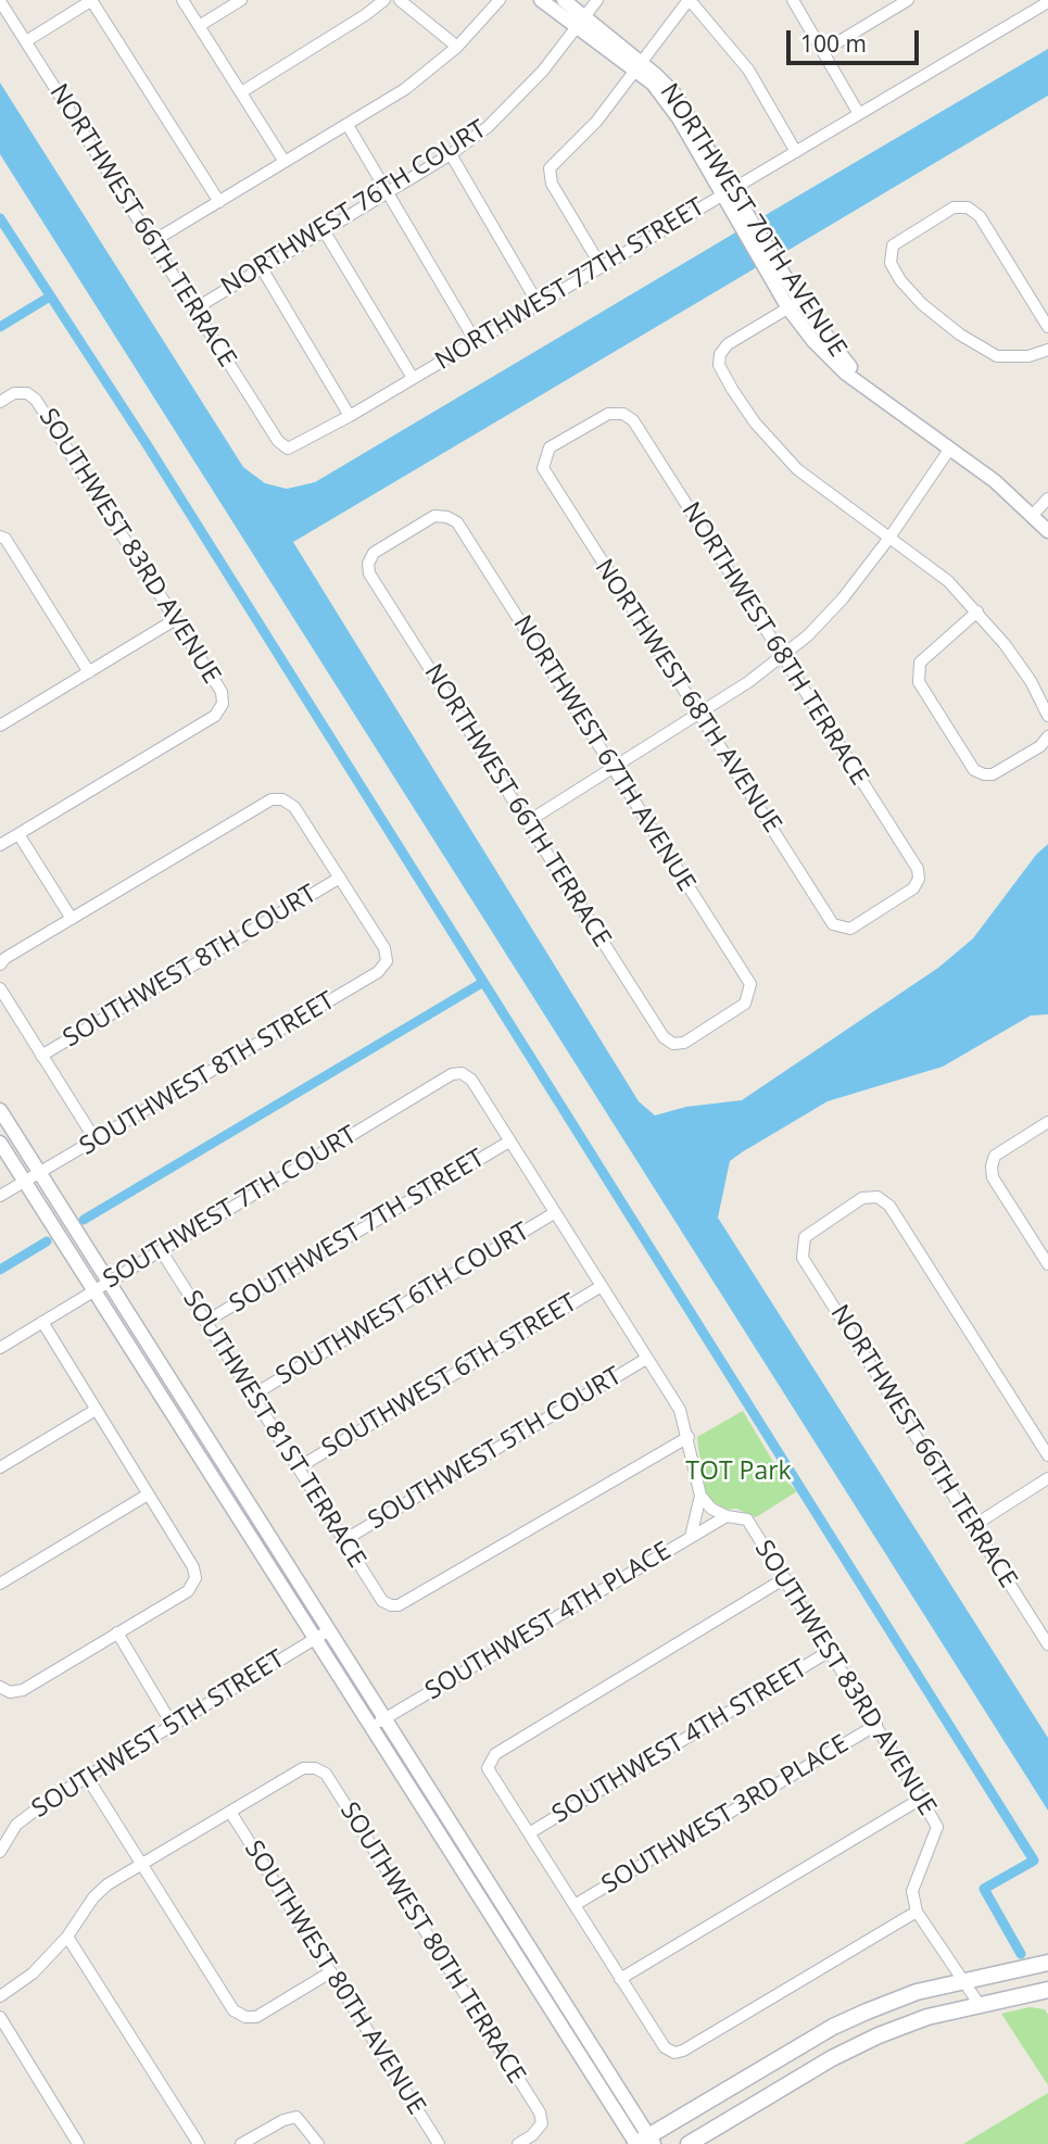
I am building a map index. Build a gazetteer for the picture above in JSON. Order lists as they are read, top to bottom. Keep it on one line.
{"streets":{"street":["NORTHWEST 76TH COURT","NORTHWEST 70TH AVENUE","NORTHWEST 66TH TERRACE","NORTHWEST 77TH STREET","SOUTHWEST 83RD AVENUE","NORTHWEST 68TH TERRACE","NORTHWEST 68TH AVENUE","NORTHWEST 67TH AVENUE","SOUTHWEST 8TH COURT","SOUTHWEST 8TH STREET","SOUTHWEST 7TH COURT","SOUTHWEST 7TH STREET","SOUTHWEST 6TH COURT","SOUTHWEST 6TH STREET","SOUTHWEST 81ST TERRACE","SOUTHWEST 5TH COURT","SOUTHWEST 4TH PLACE","SOUTHWEST 5TH STREET","SOUTHWEST 4TH STREET","SOUTHWEST 3RD PLACE","SOUTHWEST 80TH TERRACE","SOUTHWEST 80TH AVENUE"]},"crossings":[["NORTHWEST 76TH COURT","NORTHWEST 70TH AVENUE"],["NORTHWEST 76TH COURT","NORTHWEST 66TH TERRACE"],["NORTHWEST 70TH AVENUE","NORTHWEST 77TH STREET"],["NORTHWEST 66TH TERRACE","NORTHWEST 77TH STREET"],["NORTHWEST 66TH TERRACE","NORTHWEST 67TH AVENUE"],["SOUTHWEST 83RD AVENUE","SOUTHWEST 4TH PLACE"],["SOUTHWEST 83RD AVENUE","SOUTHWEST 4TH STREET"],["SOUTHWEST 83RD AVENUE","SOUTHWEST 3RD PLACE"],["NORTHWEST 68TH TERRACE","NORTHWEST 68TH AVENUE"],["SOUTHWEST 8TH COURT","SOUTHWEST 8TH STREET"],["SOUTHWEST 7TH COURT","SOUTHWEST 7TH STREET"],["SOUTHWEST 7TH COURT","SOUTHWEST 81ST TERRACE"],["SOUTHWEST 7TH STREET","SOUTHWEST 81ST TERRACE"],["SOUTHWEST 6TH COURT","SOUTHWEST 81ST TERRACE"],["SOUTHWEST 6TH STREET","SOUTHWEST 81ST TERRACE"],["SOUTHWEST 81ST TERRACE","SOUTHWEST 5TH COURT"],["SOUTHWEST 80TH TERRACE","SOUTHWEST 80TH AVENUE"]],"parks":["TOT Park"],"scale_bar":"100 m"}
